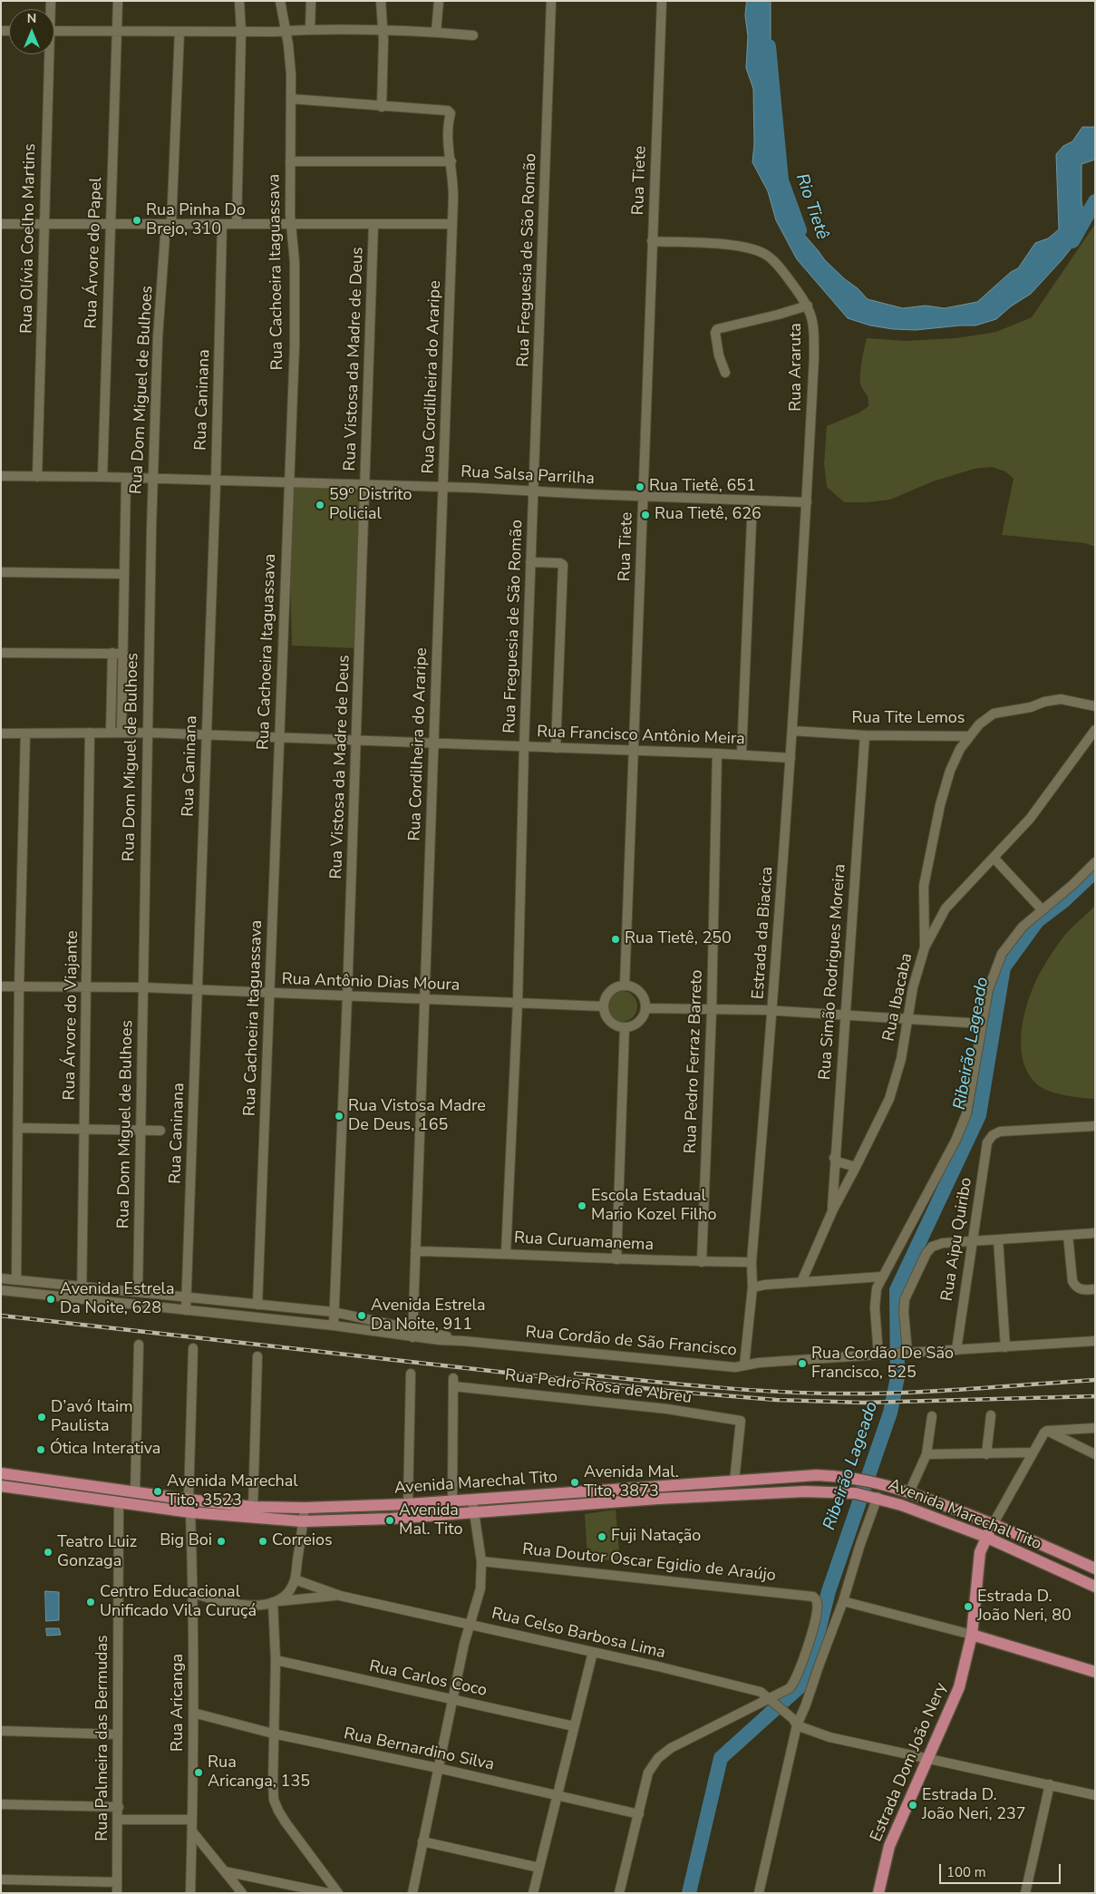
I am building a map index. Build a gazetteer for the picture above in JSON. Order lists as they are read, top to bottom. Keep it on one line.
{"streets":{"main road":["Avenida Marechal Tito","Estrada Dom João Nery"],"street":["Rua Tiete","Rua Olívia Coelho Martins","Rua Árvore do Papel","Rua Freguesia de São Romão","Rua Cachoeira Itaguassava","Rua Vistosa da Madre de Deus","Rua Araruta","Rua Cordilheira do Araripe","Rua Dom Miguel de Bulhoes","Rua Caninana","Rua Salsa Parrilha","Rua Tite Lemos","Rua Francisco Antônio Meira","Estrada da Biacica","Rua Simão Rodrigues Moreira","Rua Antônio Dias Moura","Rua Ibacaba","Rua Árvore do Viajante","Rua Pedro Ferraz Barreto","Rua Aipu Quiribo","Rua Curuamanema","Rua Cordão de São Francisco","Rua Pedro Rosa de Abreu","Rua Doutor Oscar Egidio de Araújo","Rua Celso Barbosa Lima","Rua Carlos Coco","Rua Aricanga","Rua Palmeira das Bermudas","Rua Bernardino Silva"]},"crossings":[["Rua Tiete","Rua Araruta"],["Rua Tiete","Rua Salsa Parrilha"],["Rua Tiete","Rua Francisco Antônio Meira"],["Rua Tiete","Rua Antônio Dias Moura"],["Rua Olívia Coelho Martins","Rua Salsa Parrilha"],["Rua Árvore do Papel","Rua Salsa Parrilha"],["Rua Freguesia de São Romão","Rua Salsa Parrilha"],["Rua Freguesia de São Romão","Rua Francisco Antônio Meira"],["Rua Freguesia de São Romão","Rua Antônio Dias Moura"],["Rua Freguesia de São Romão","Rua Curuamanema"],["Rua Cachoeira Itaguassava","Rua Salsa Parrilha"],["Rua Cachoeira Itaguassava","Rua Francisco Antônio Meira"],["Rua Cachoeira Itaguassava","Rua Antônio Dias Moura"],["Rua Vistosa da Madre de Deus","Rua Salsa Parrilha"],["Rua Vistosa da Madre de Deus","Rua Francisco Antônio Meira"],["Rua Vistosa da Madre de Deus","Rua Antônio Dias Moura"],["Rua Araruta","Rua Salsa Parrilha"],["Rua Araruta","Estrada da Biacica"],["Rua Cordilheira do Araripe","Rua Salsa Parrilha"],["Rua Cordilheira do Araripe","Rua Francisco Antônio Meira"],["Rua Cordilheira do Araripe","Rua Antônio Dias Moura"],["Rua Cordilheira do Araripe","Rua Curuamanema"],["Rua Cordilheira do Araripe","Rua Cordão de São Francisco"],["Rua Dom Miguel de Bulhoes","Rua Salsa Parrilha"],["Rua Dom Miguel de Bulhoes","Rua Francisco Antônio Meira"],["Rua Dom Miguel de Bulhoes","Rua Antônio Dias Moura"],["Rua Caninana","Rua Salsa Parrilha"],["Rua Caninana","Rua Francisco Antônio Meira"],["Rua Caninana","Rua Antônio Dias Moura"],["Rua Salsa Parrilha","Estrada da Biacica"],["Rua Tite Lemos","Estrada da Biacica"],["Rua Tite Lemos","Rua Simão Rodrigues Moreira"],["Rua Francisco Antônio Meira","Estrada da Biacica"],["Rua Francisco Antônio Meira","Rua Árvore do Viajante"],["Rua Francisco Antônio Meira","Rua Pedro Ferraz Barreto"],["Estrada da Biacica","Rua Curuamanema"],["Estrada da Biacica","Rua Cordão de São Francisco"],["Rua Simão Rodrigues Moreira","Rua Ibacaba"],["Rua Antônio Dias Moura","Rua Árvore do Viajante"],["Rua Pedro Ferraz Barreto","Rua Curuamanema"],["Rua Aipu Quiribo","Rua Cordão de São Francisco"],["Rua Pedro Rosa de Abreu","Avenida Marechal Tito"],["Avenida Marechal Tito","Rua Aricanga"],["Avenida Marechal Tito","Rua Palmeira das Bermudas"],["Avenida Marechal Tito","Estrada Dom João Nery"],["Rua Doutor Oscar Egidio de Araújo","Rua Celso Barbosa Lima"],["Rua Celso Barbosa Lima","Rua Aricanga"],["Rua Aricanga","Rua Bernardino Silva"]],"water":["Rio Tietê","Ribeirão Lageado"],"places":["Rua Pinha Do Brejo, 310","Rua Tietê, 651","59º Distrito Policial","Rua Tietê, 626","Rua Tietê, 250","Rua Vistosa Madre De Deus, 165","Escola Estadual Mario Kozel Filho","Avenida Estrela Da Noite, 628","Avenida Estrela Da Noite, 911","Rua Cordão De São Francisco, 525","D’avó Itaim Paulista","Ótica Interativa","Avenida Mal. Tito, 3873","Avenida Marechal Tito, 3523","Avenida Mal. Tito","Fuji Natação","Big Boi","Correios","Teatro Luiz Gonzaga","Centro Educacional Unificado Vila Curuçá","Estrada D. João Neri, 80","Rua Aricanga, 135","Estrada D. João Neri, 237"],"scale_bar":"100 m","north":"top"}
